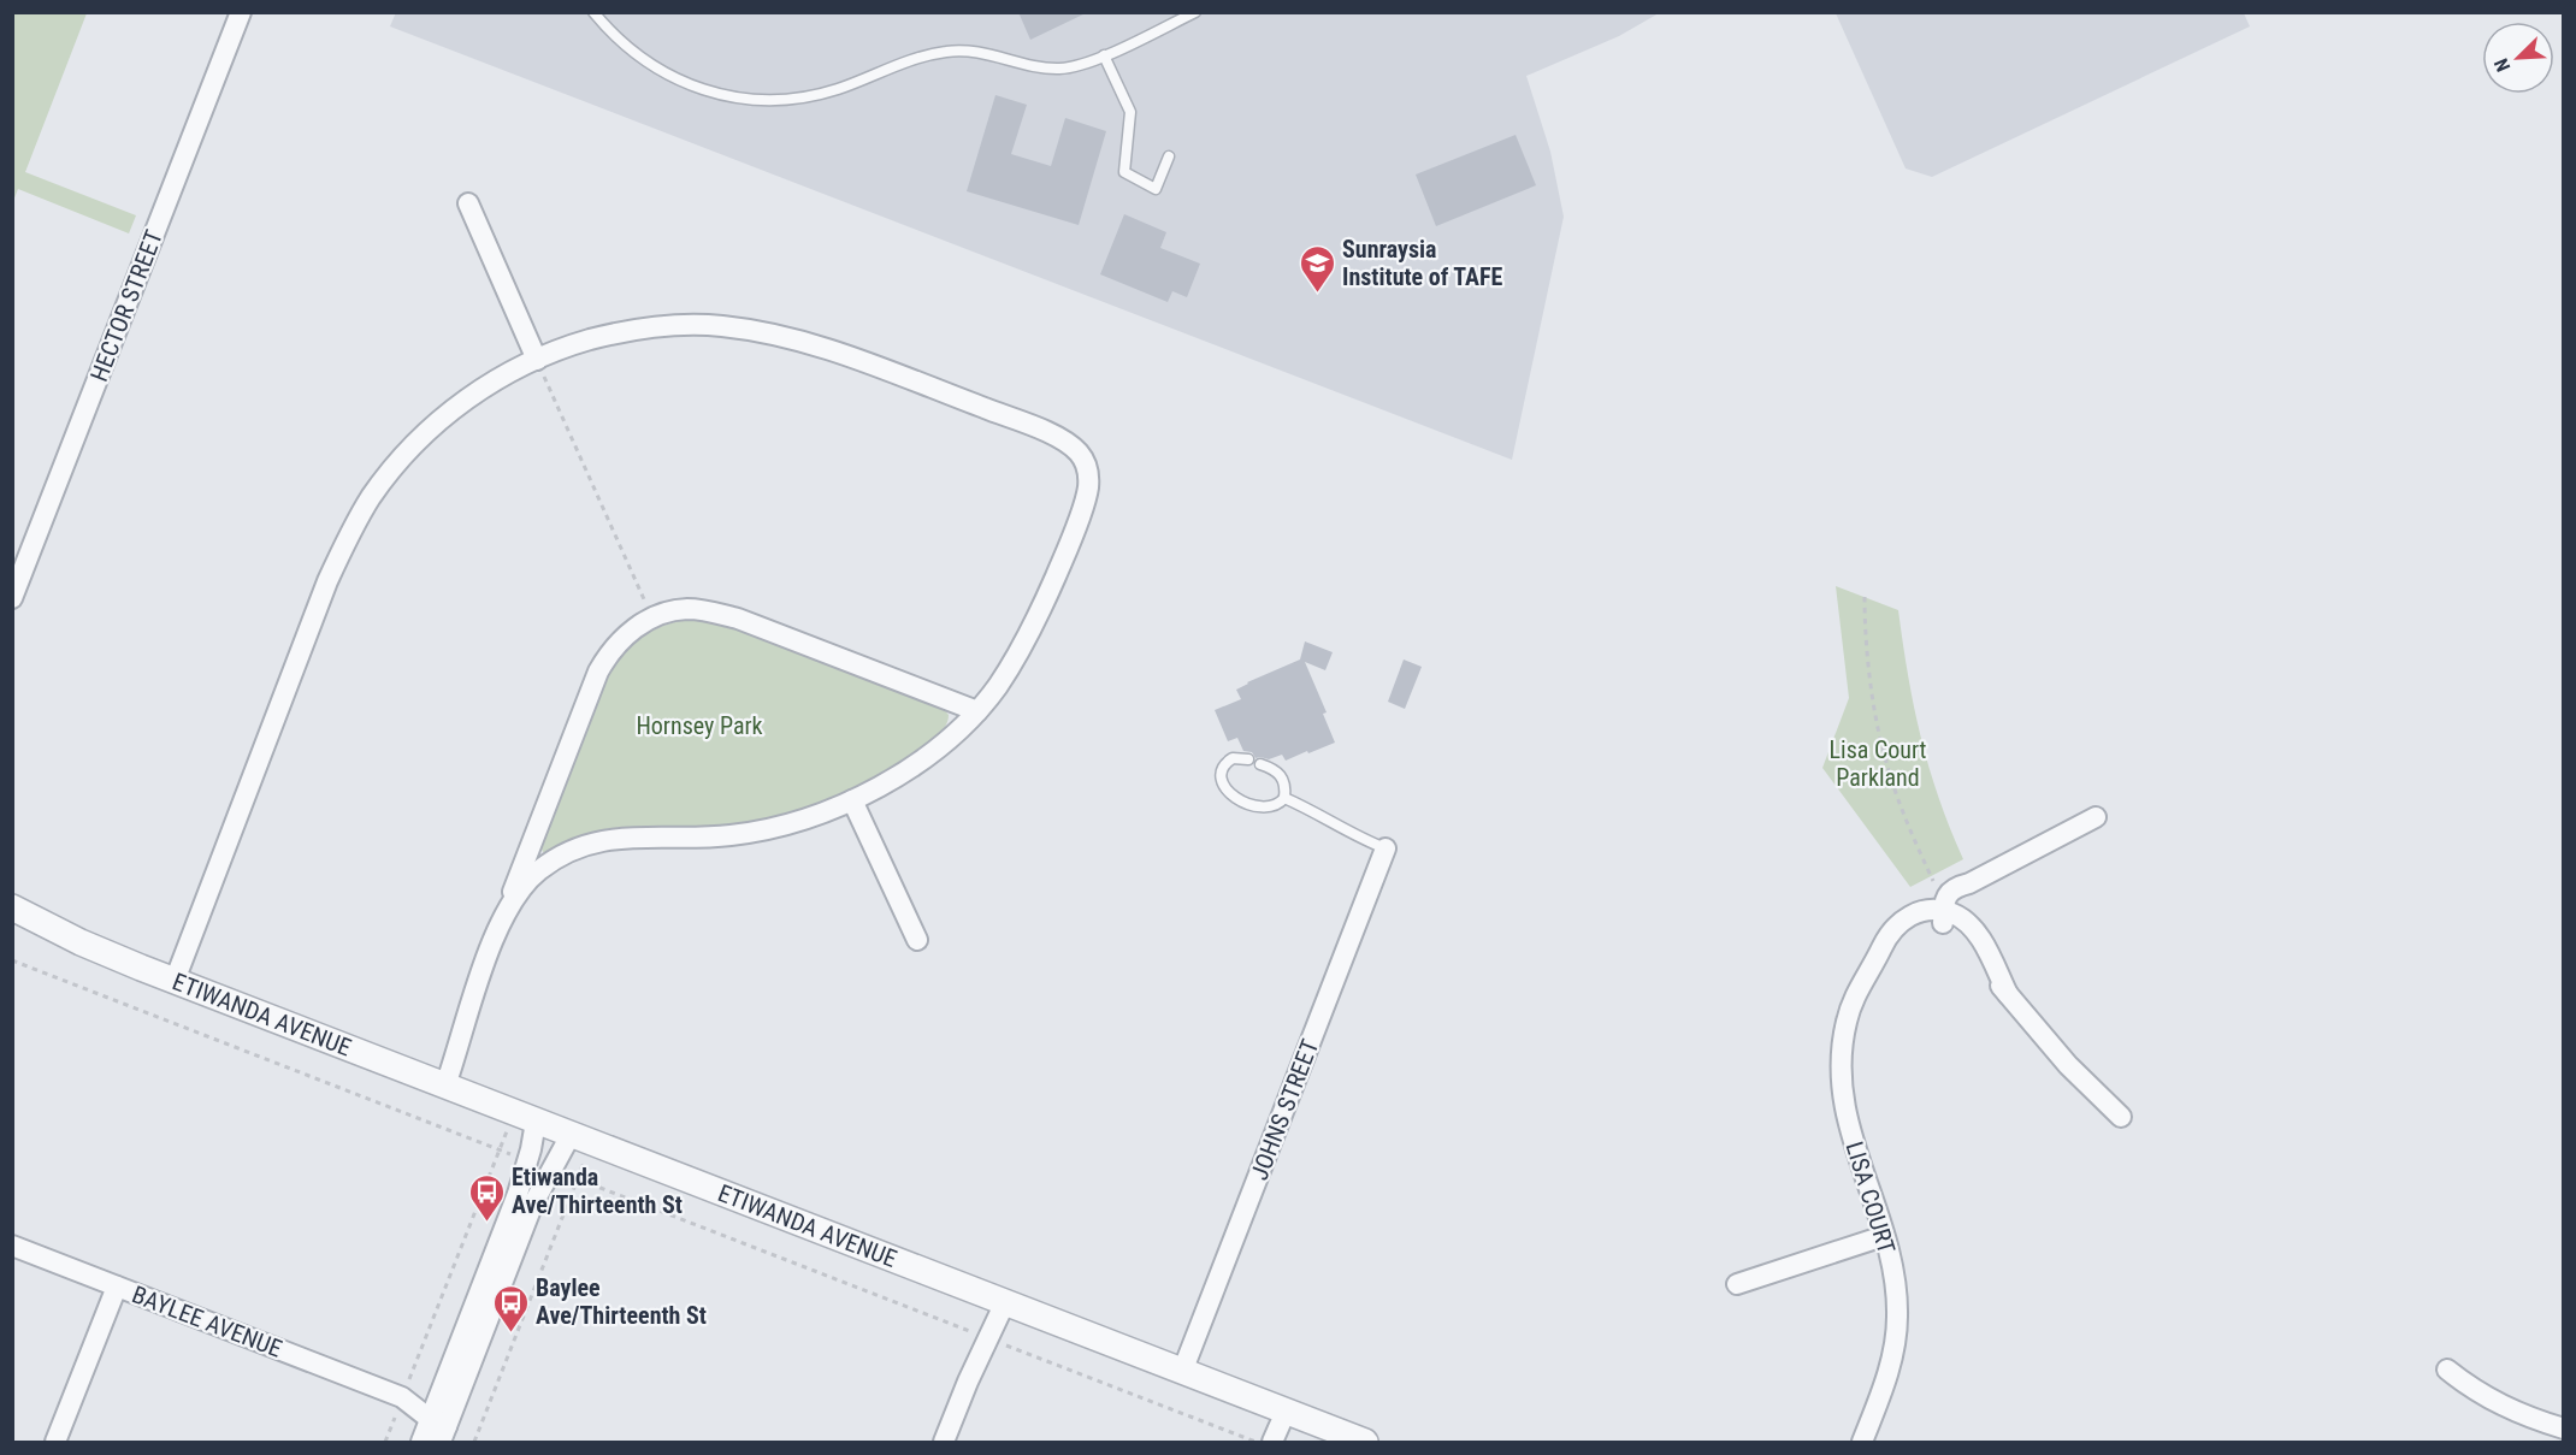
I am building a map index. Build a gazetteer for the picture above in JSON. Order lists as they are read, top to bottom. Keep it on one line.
{"streets":{"street":["HECTOR STREET","ETIWANDA AVENUE","JOHNS STREET","LISA COURT","BAYLEE AVENUE"]},"crossings":[["ETIWANDA AVENUE","JOHNS STREET"]],"parks":["Hornsey Park","Lisa Court Parkland"],"places":{"school or university":["Sunraysia Institute of TAFE"],"bus stop":["Etiwanda Ave/Thirteenth St","Baylee Ave/Thirteenth St"]},"north":"bottom left"}
